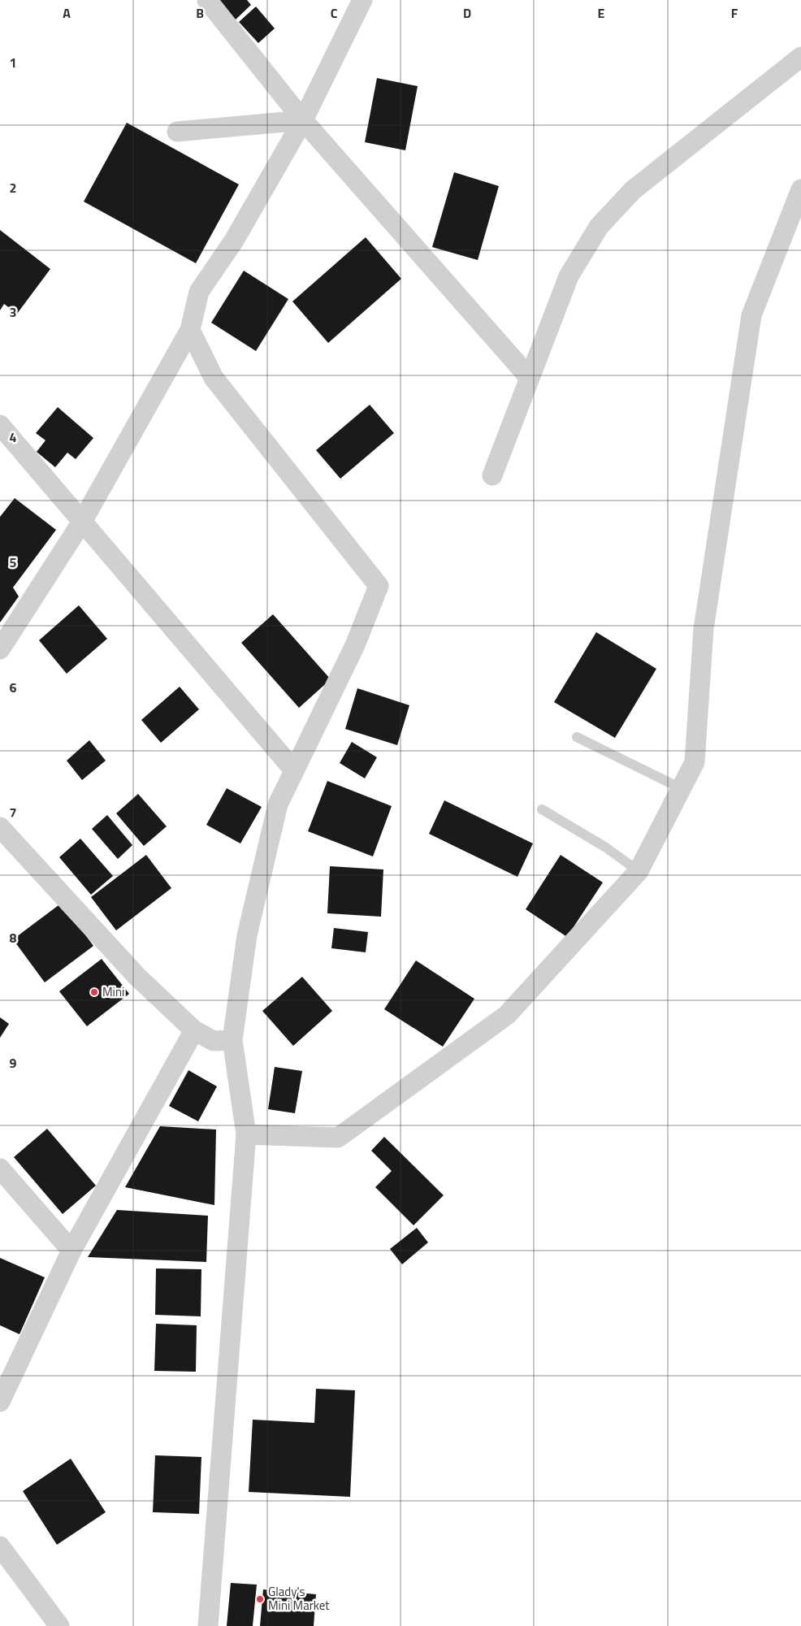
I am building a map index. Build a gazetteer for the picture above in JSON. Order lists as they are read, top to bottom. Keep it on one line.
{"places":["Mini","Glady's Mini Market"],"grid":{"columns":["A","B","C","D","E","F"],"rows":["1","2","3","4","5","6","7","8","9"]}}
